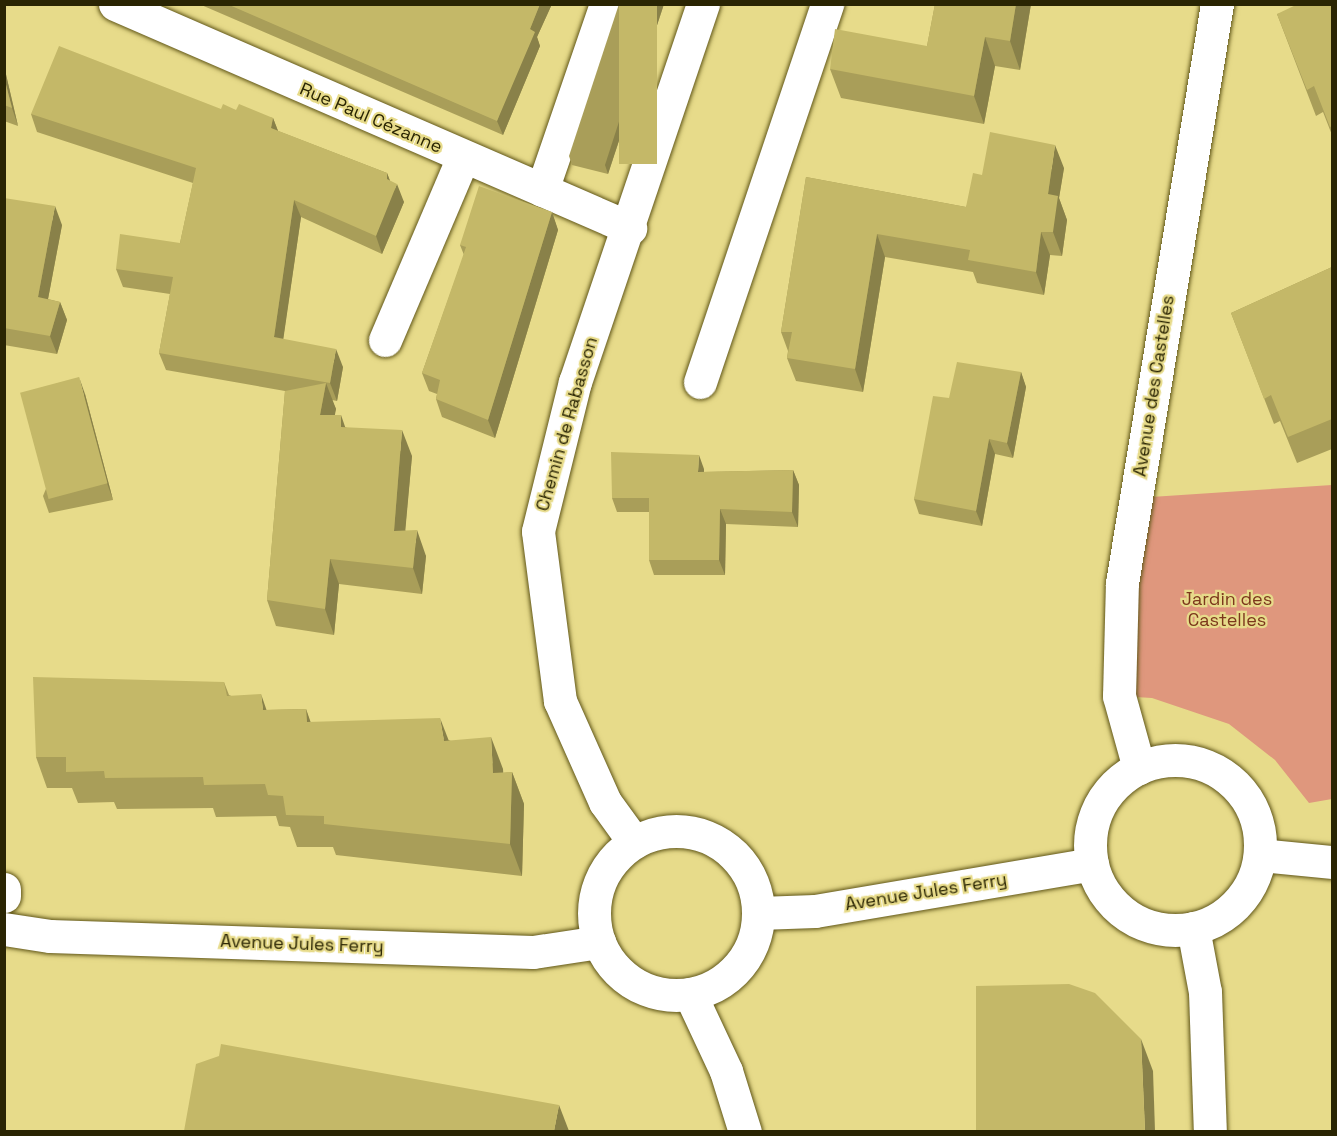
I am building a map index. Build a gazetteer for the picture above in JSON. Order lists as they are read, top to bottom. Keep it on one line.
{"streets":{"street":["Rue Paul Cézanne","Avenue des Castelles","Chemin de Rabasson","Avenue Jules Ferry"]},"crossings":[["Rue Paul Cézanne","Chemin de Rabasson"],["Avenue des Castelles","Avenue Jules Ferry"],["Chemin de Rabasson","Avenue Jules Ferry"]],"parks":["Jardin des Castelles"]}
